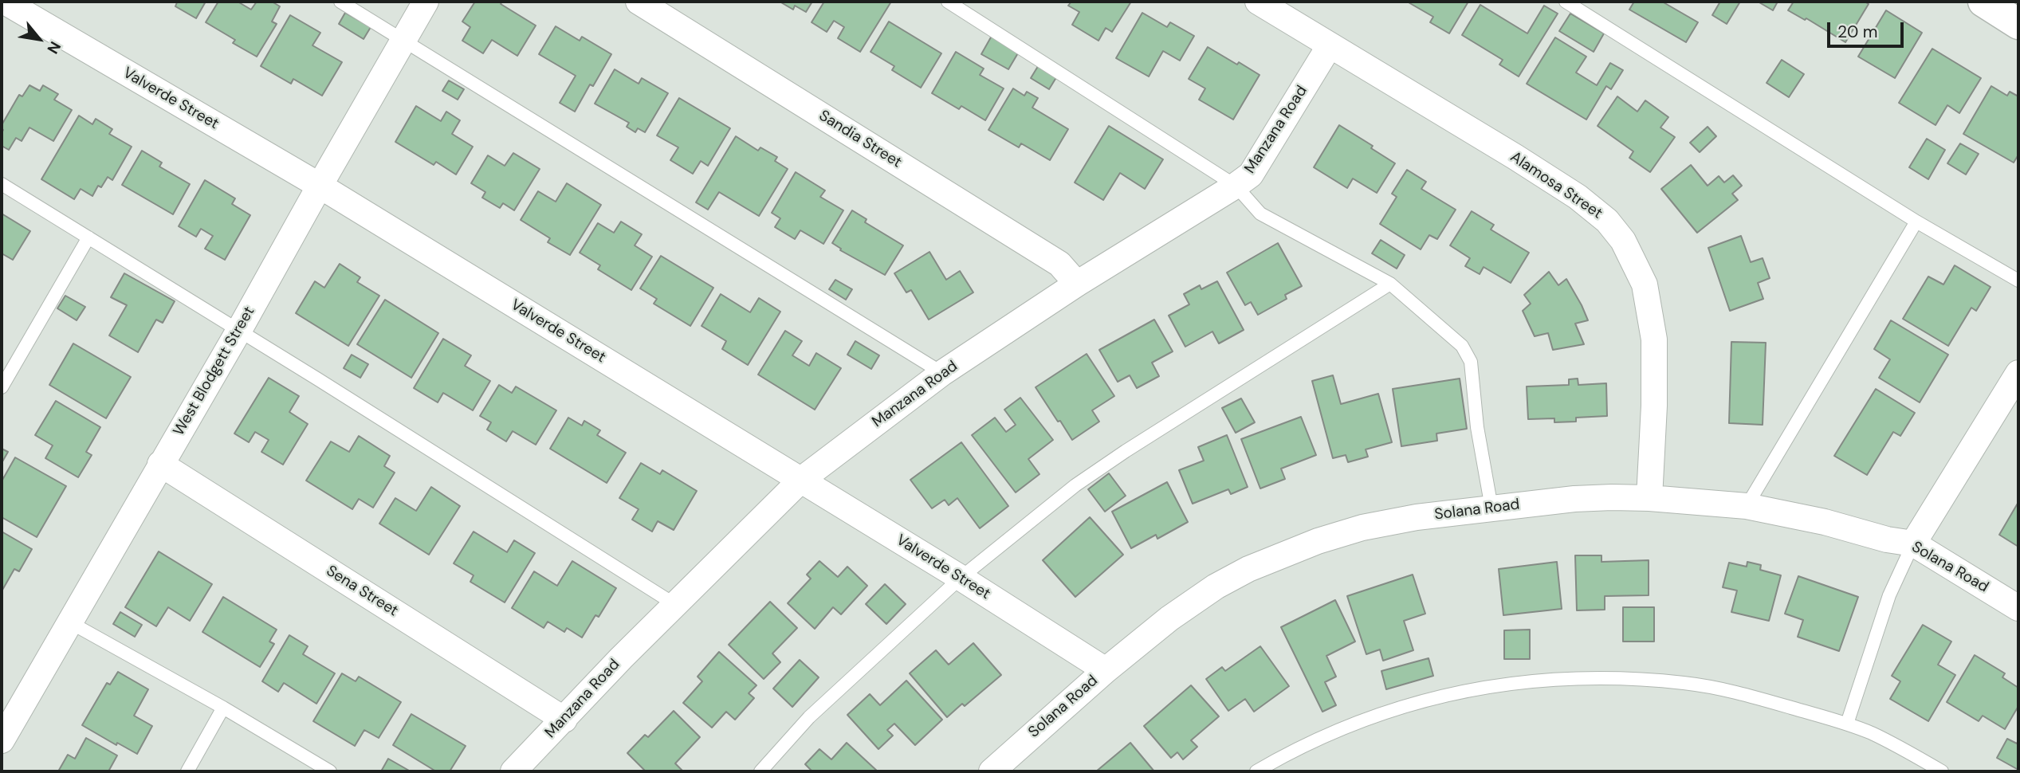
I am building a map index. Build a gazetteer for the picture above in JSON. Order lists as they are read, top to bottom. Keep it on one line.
{"streets":{"street":["Valverde Street","Manzana Road","Sandia Street","Alamosa Street","West Blodgett Street","Solana Road","Sena Street"]},"crossings":[["Valverde Street","Manzana Road"],["Valverde Street","West Blodgett Street"],["Valverde Street","Solana Road"],["Manzana Road","Sandia Street"],["Manzana Road","Alamosa Street"],["Manzana Road","Sena Street"],["Alamosa Street","Solana Road"],["West Blodgett Street","Sena Street"]],"scale_bar":"20 m","north":"bottom right"}
